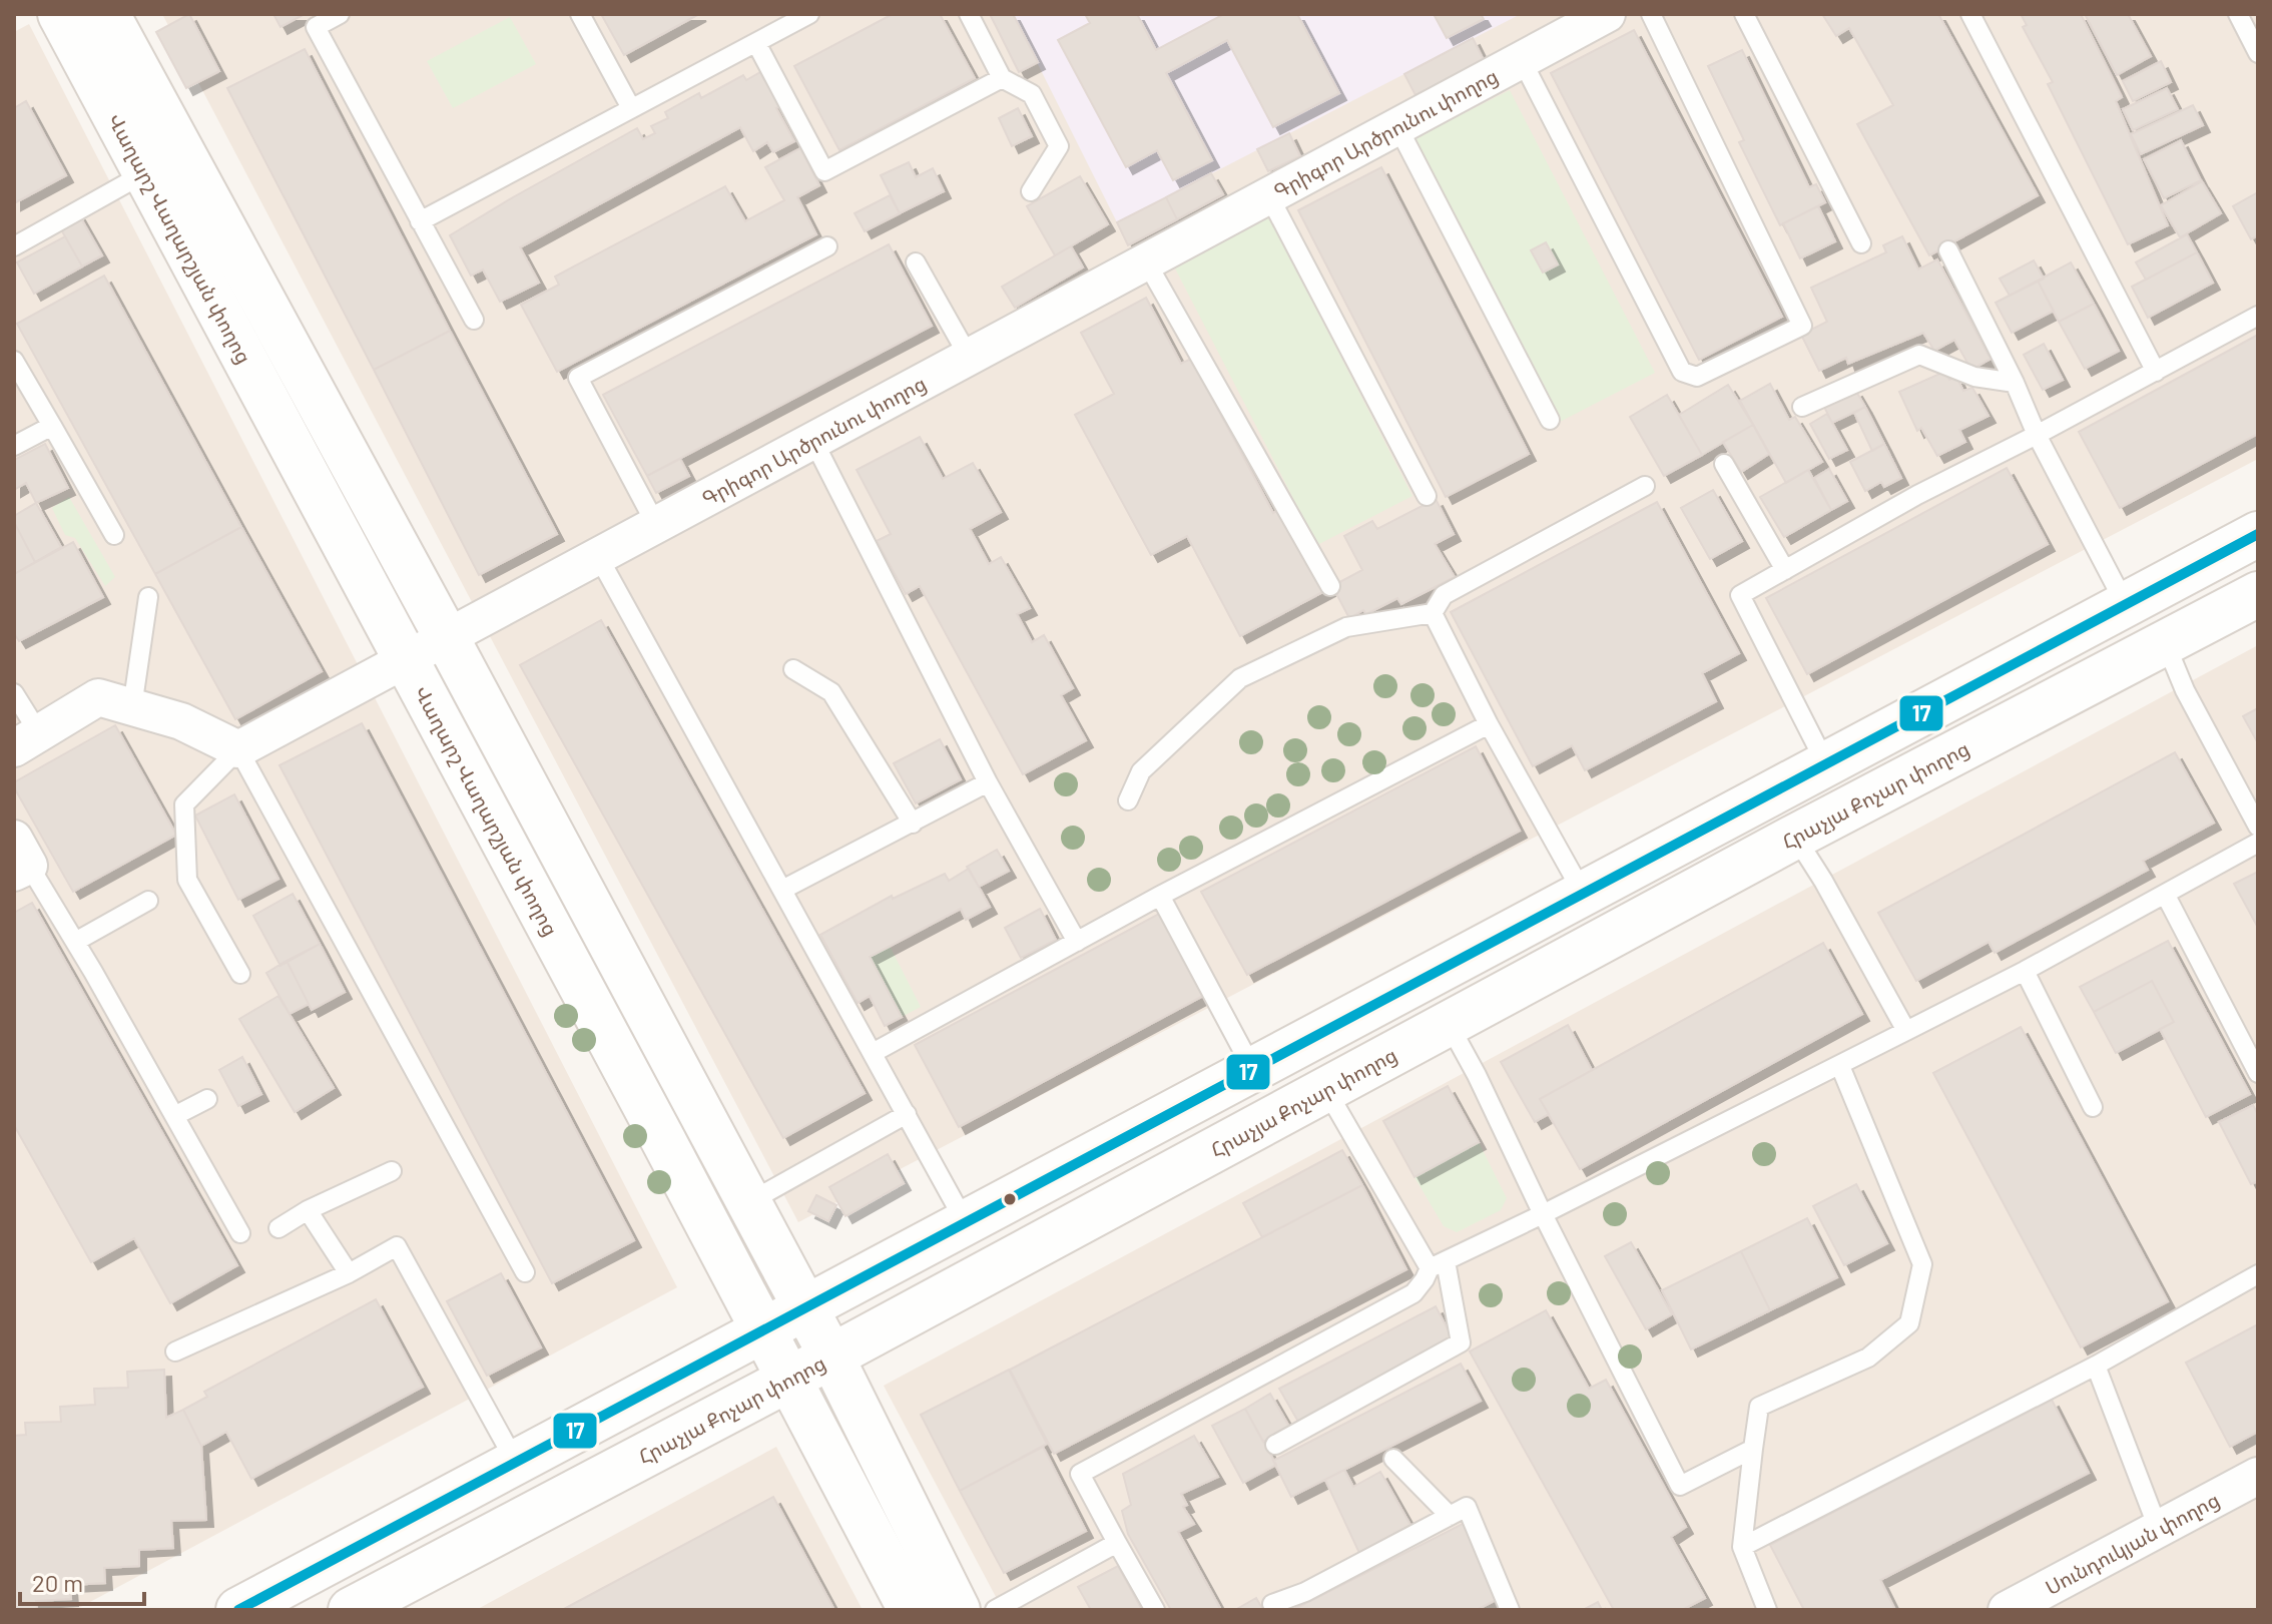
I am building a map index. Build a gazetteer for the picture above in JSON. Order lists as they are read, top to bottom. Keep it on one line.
{"streets":{"main road":["Վաղարշ Վաղարշյան փողոց","Հրաչյա Քոչար փողոց"],"street":["Գրիգոր Արծրունու փողոց","Սունդուկյան փողոց"]},"crossings":[["Գրիգոր Արծրունու փողոց","Վաղարշ Վաղարշյան փողոց"],["Վաղարշ Վաղարշյան փողոց","Հրաչյա Քոչար փողոց"]],"lines":["transit line 17"],"scale_bar":"20 m"}
